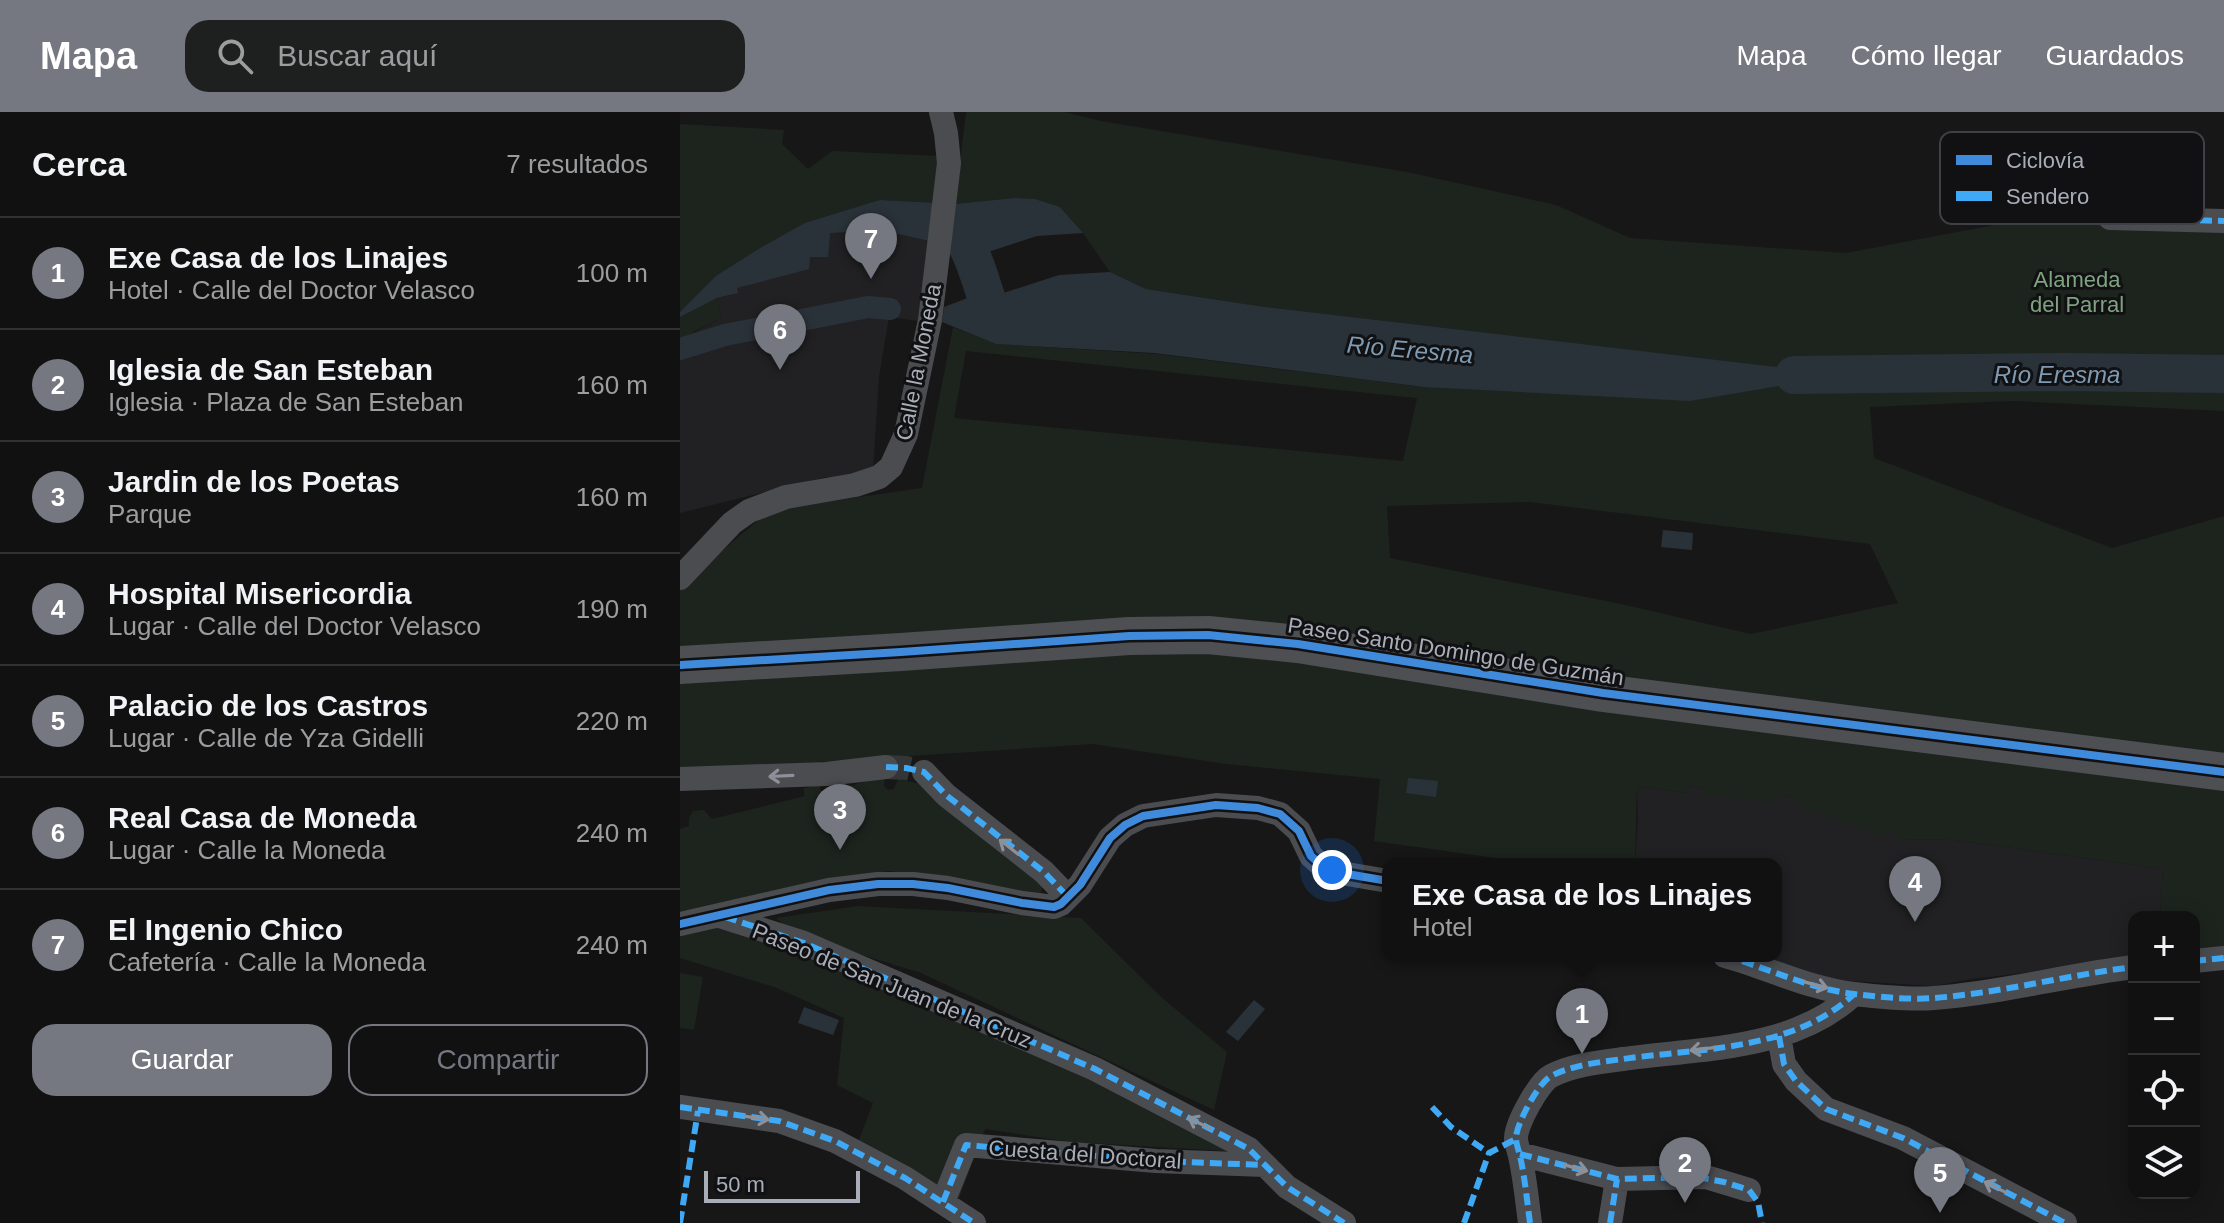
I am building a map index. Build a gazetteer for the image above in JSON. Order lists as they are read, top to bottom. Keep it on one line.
{"streets":{"main road":["Paseo Santo Domingo de Guzmán"],"street":["Calle la Moneda","Paseo de San Juan de la Cruz","Cuesta del Doctoral"]},"crossings":[["Paseo de San Juan de la Cruz","Cuesta del Doctoral"]],"water":["Río Eresma"],"parks":["Alameda del Parral"],"legend":["Ciclovía","Sendero"],"scale_bar":"50 m","page":{"header":"Mapa","search":"Buscar aquí","nav":["Mapa","Cómo llegar","Guardados"],"heading":["Cerca","7 resultados"],"pins":["7","6","3","4","1","2","5"],"list":[{"mark":"1","name":"Exe Casa de los Linajes","note":"Hotel · Calle del Doctor Velasco","value":"100 m"},{"mark":"2","name":"Iglesia de San Esteban","note":"Iglesia · Plaza de San Esteban","value":"160 m"},{"mark":"3","name":"Jardin de los Poetas","note":"Parque","value":"160 m"},{"mark":"4","name":"Hospital Misericordia","note":"Lugar · Calle del Doctor Velasco","value":"190 m"},{"mark":"5","name":"Palacio de los Castros","note":"Lugar · Calle de Yza Gidelli","value":"220 m"},{"mark":"6","name":"Real Casa de Moneda","note":"Lugar · Calle la Moneda","value":"240 m"},{"mark":"7","name":"El Ingenio Chico","note":"Cafetería · Calle la Moneda","value":"240 m"}],"popup":["Exe Casa de los Linajes","Hotel"],"map_buttons":["+","−"],"buttons":["Guardar","Compartir"],"scale":"50 m"}}
